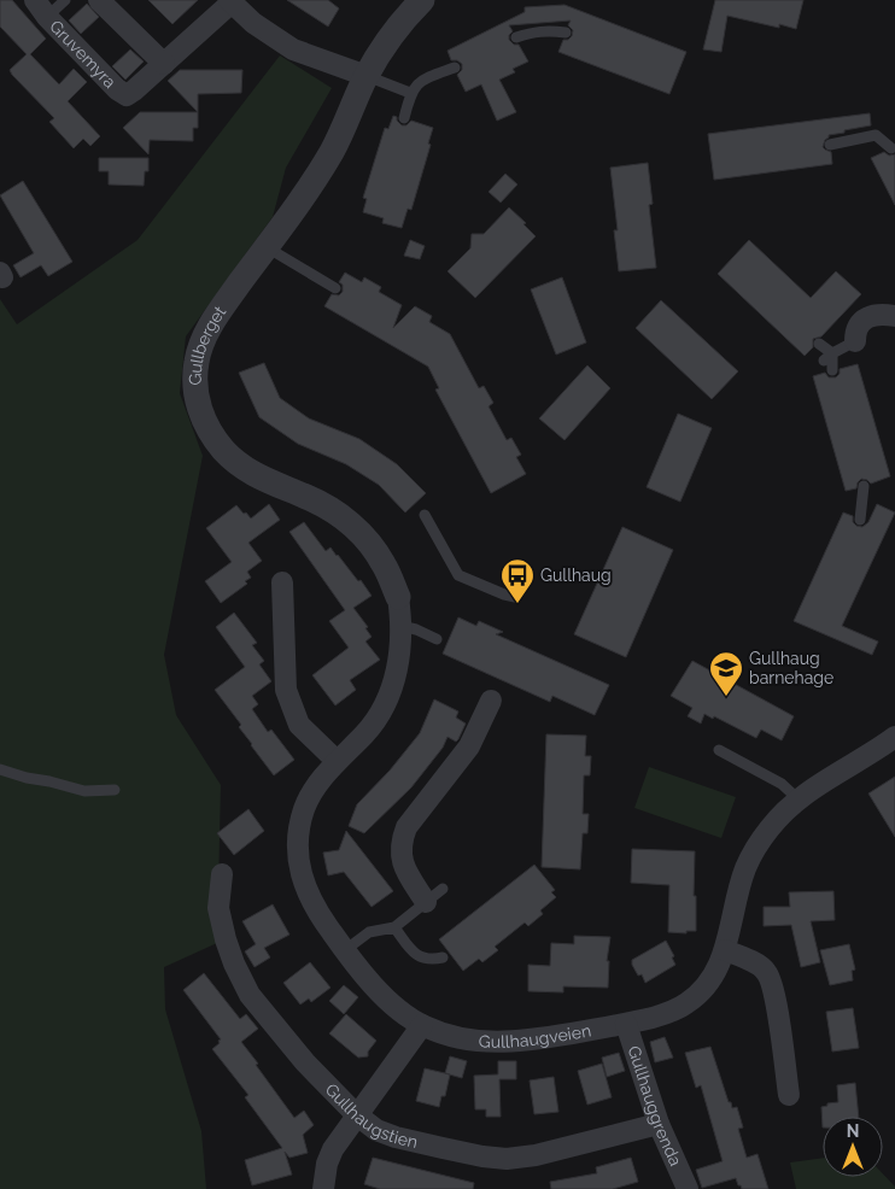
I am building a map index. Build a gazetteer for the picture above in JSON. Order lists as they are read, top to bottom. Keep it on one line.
{"streets":{"street":["Gruvemyra","Gullberget","Gullhaugveien","Gullhauggrenda","Gullhaugstien"]},"crossings":[["Gruvemyra","Gullberget"],["Gullberget","Gullhaugveien"],["Gullhaugveien","Gullhauggrenda"],["Gullhauggrenda","Gullhaugstien"]],"places":{"bus stop":["Gullhaug"],"school or university":["Gullhaug barnehage"]},"north":"top"}
